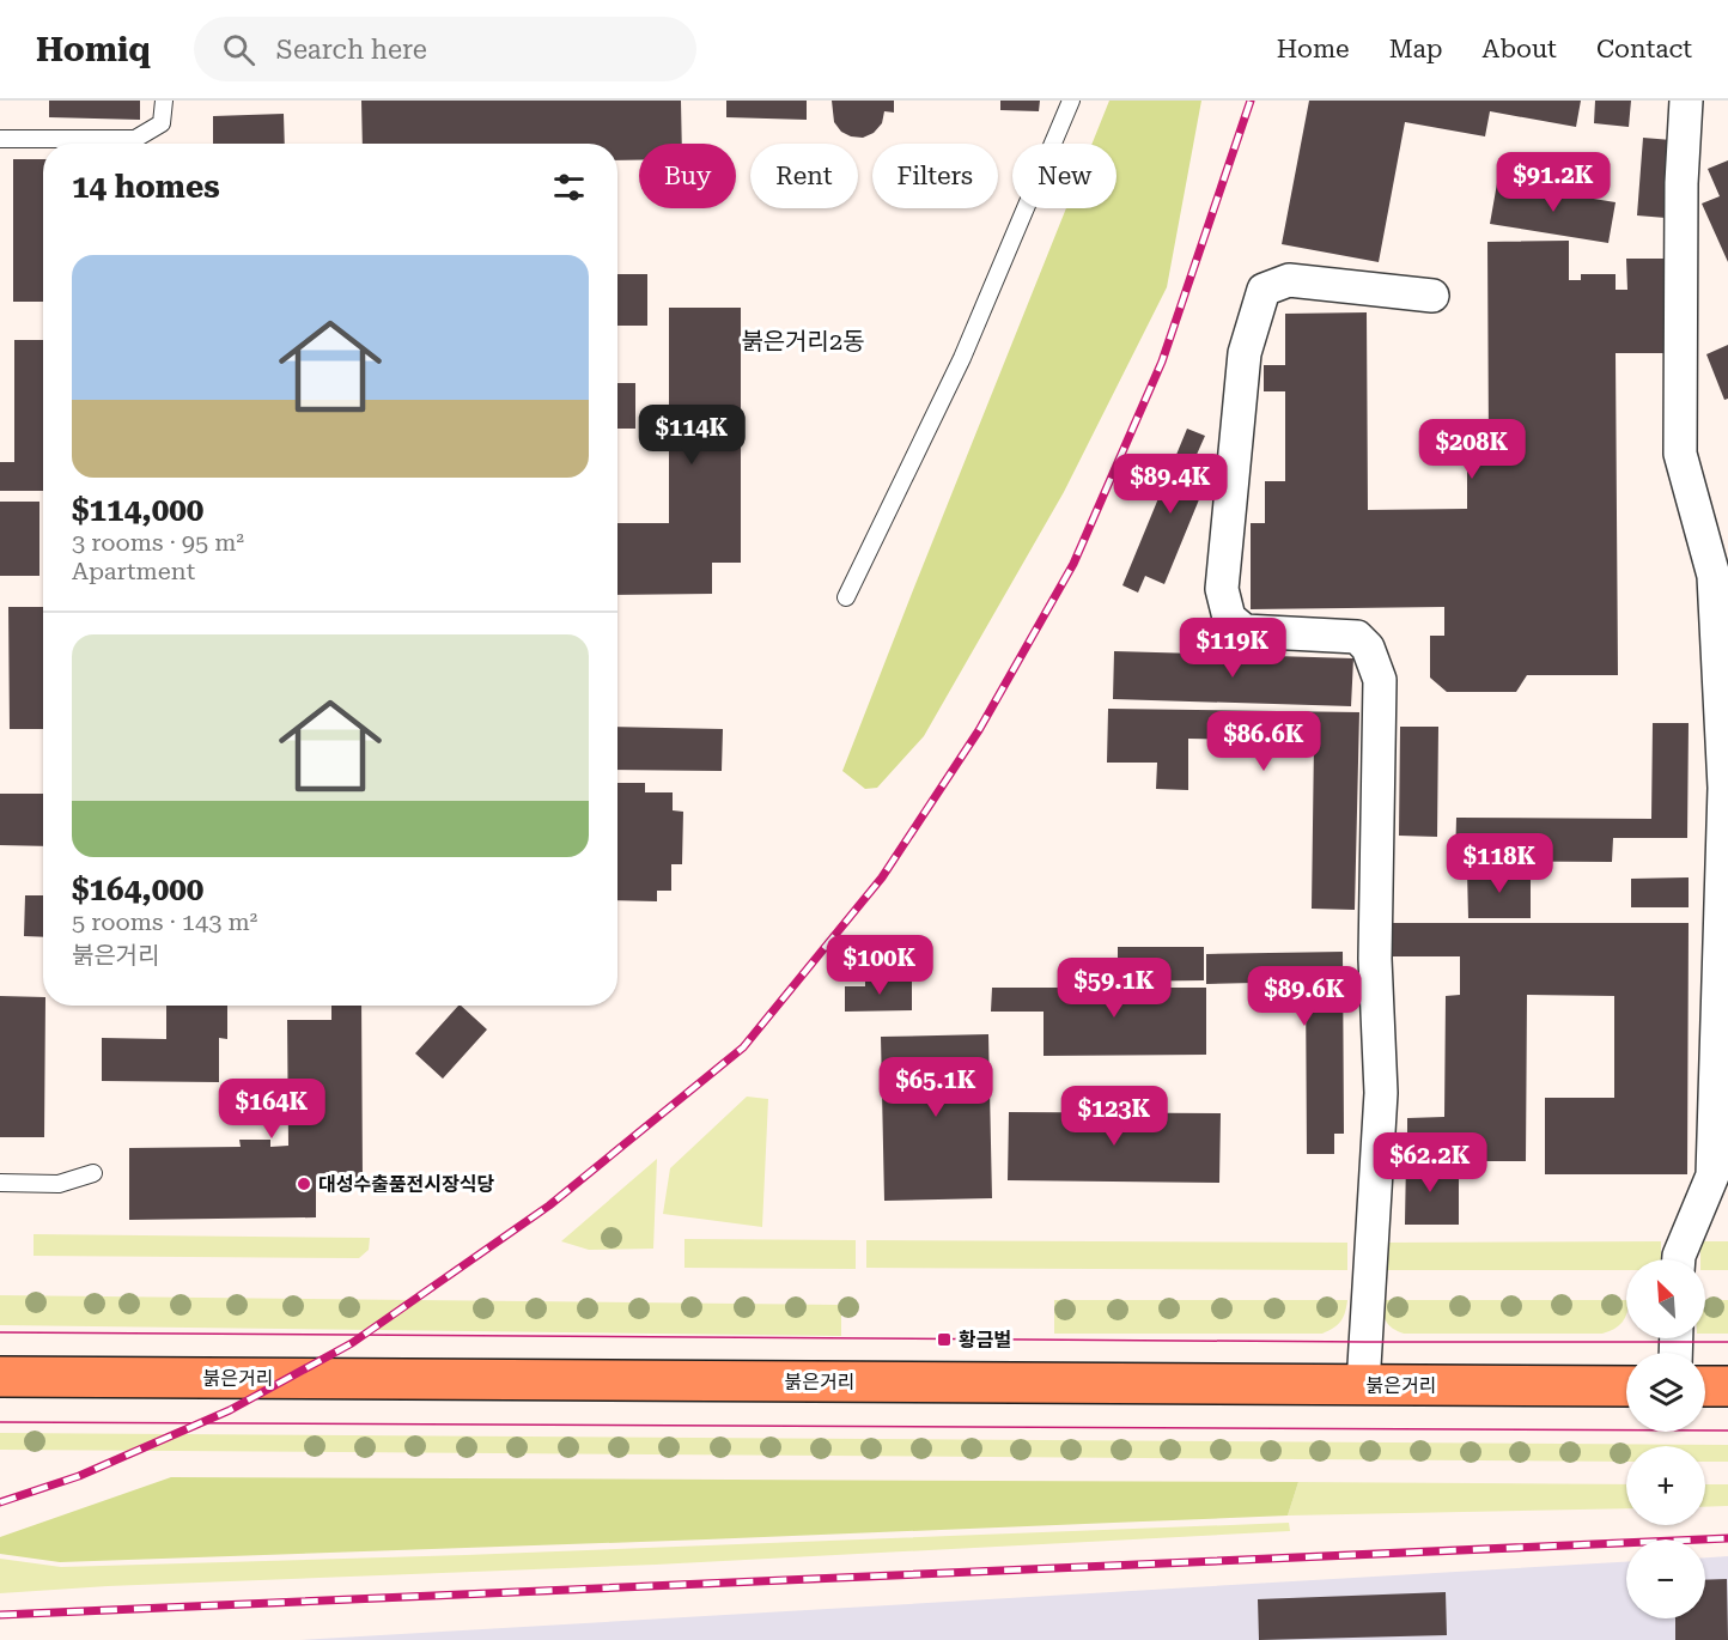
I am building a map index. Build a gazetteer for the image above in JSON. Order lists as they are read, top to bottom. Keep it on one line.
{"streets":{"main road":["붉은거리"]},"districts":["붉은거리2동"],"places":{"other":["대성수출품전시장식당"],"transit":["황금벌"]},"north":"top left","page":{"header":"Homiq","search":"Search here","nav":["Home","Map","About","Contact"],"chip":["Buy","Rent","Filters","New"],"heading":"14 homes","price":["$91.2K","$114K","$208K","$89.4K","$119K","$86.6K","$118K","$100K","$59.1K","$89.6K","$65.1K","$164K","$123K","$62.2K"],"list":[{"name":"$114,000","note":"3 rooms · 95 m² · Apartment"},{"name":"$164,000","note":"5 rooms · 143 m² · 붉은거리"}],"map_buttons":["+","−"]}}
